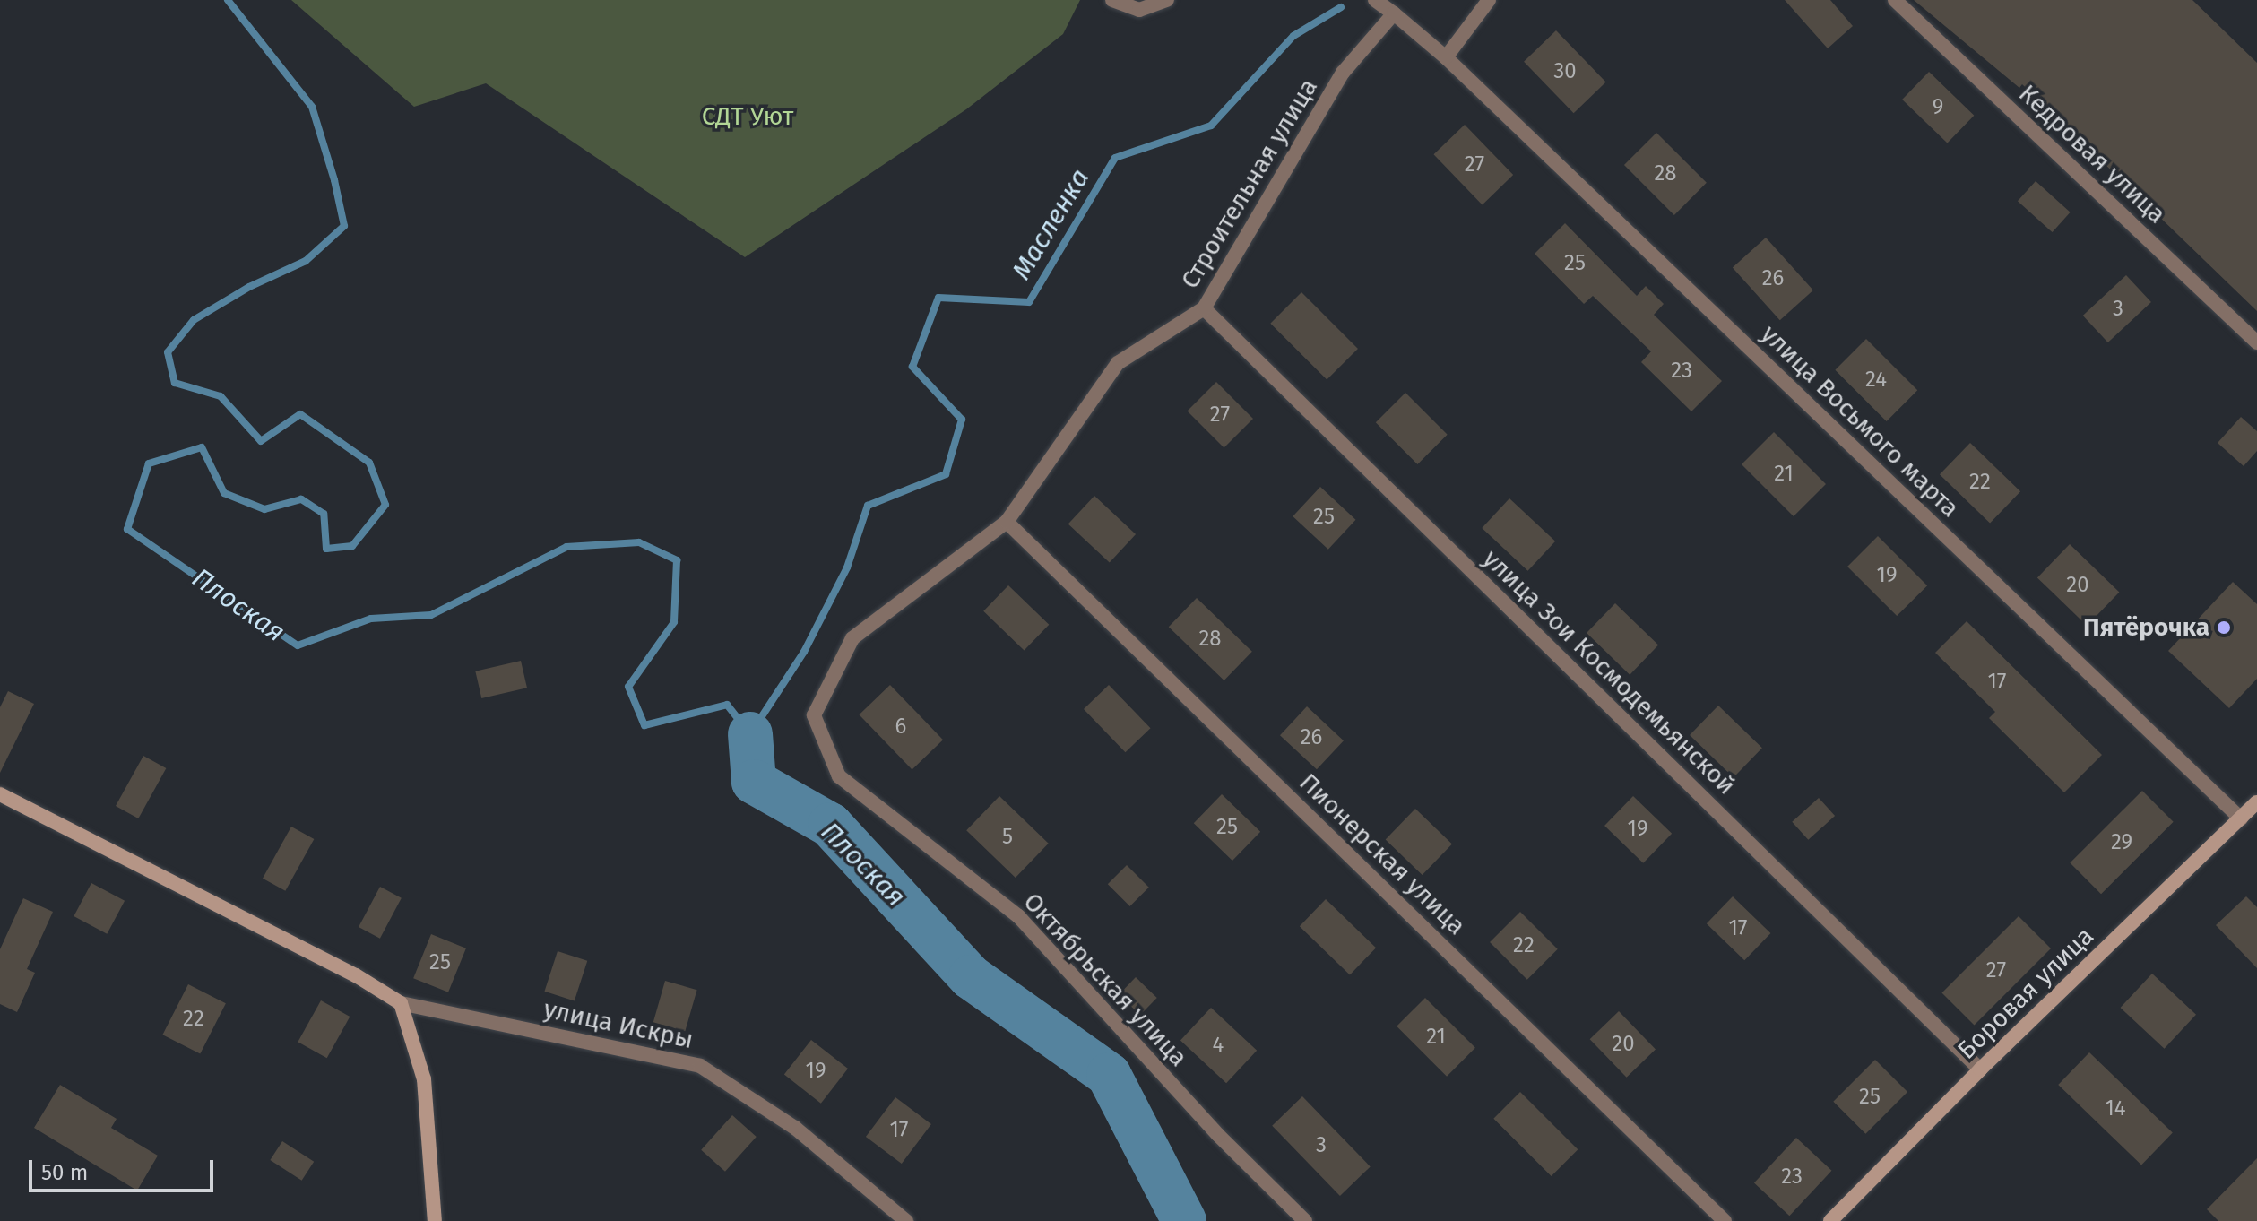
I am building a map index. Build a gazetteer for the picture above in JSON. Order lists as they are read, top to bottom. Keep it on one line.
{"streets":{"main road":["Боровая улица"],"street":["Кедровая улица","Строительная улица","улица Восьмого марта","улица Зои Космодемьянской","Пионерская улица","Октябрьская улица","улица Искры"]},"crossings":[["Строительная улица","улица Зои Космодемьянской"],["Строительная улица","Пионерская улица"],["Строительная улица","Октябрьская улица"],["улица Восьмого марта","Боровая улица"],["улица Зои Космодемьянской","Боровая улица"]],"water":["Масленка","Плоская"],"parks":["СДТ Уют"],"places":["Пятёрочка"],"house_numbers":["30","9","27","28","25","26","3","23","24","27","21","22","25","19","20","28","17","6","26","25","19","5","29","17","22","25","27","22","21","20","4","19","25","14","17","3","23"],"scale_bar":"50 m"}
